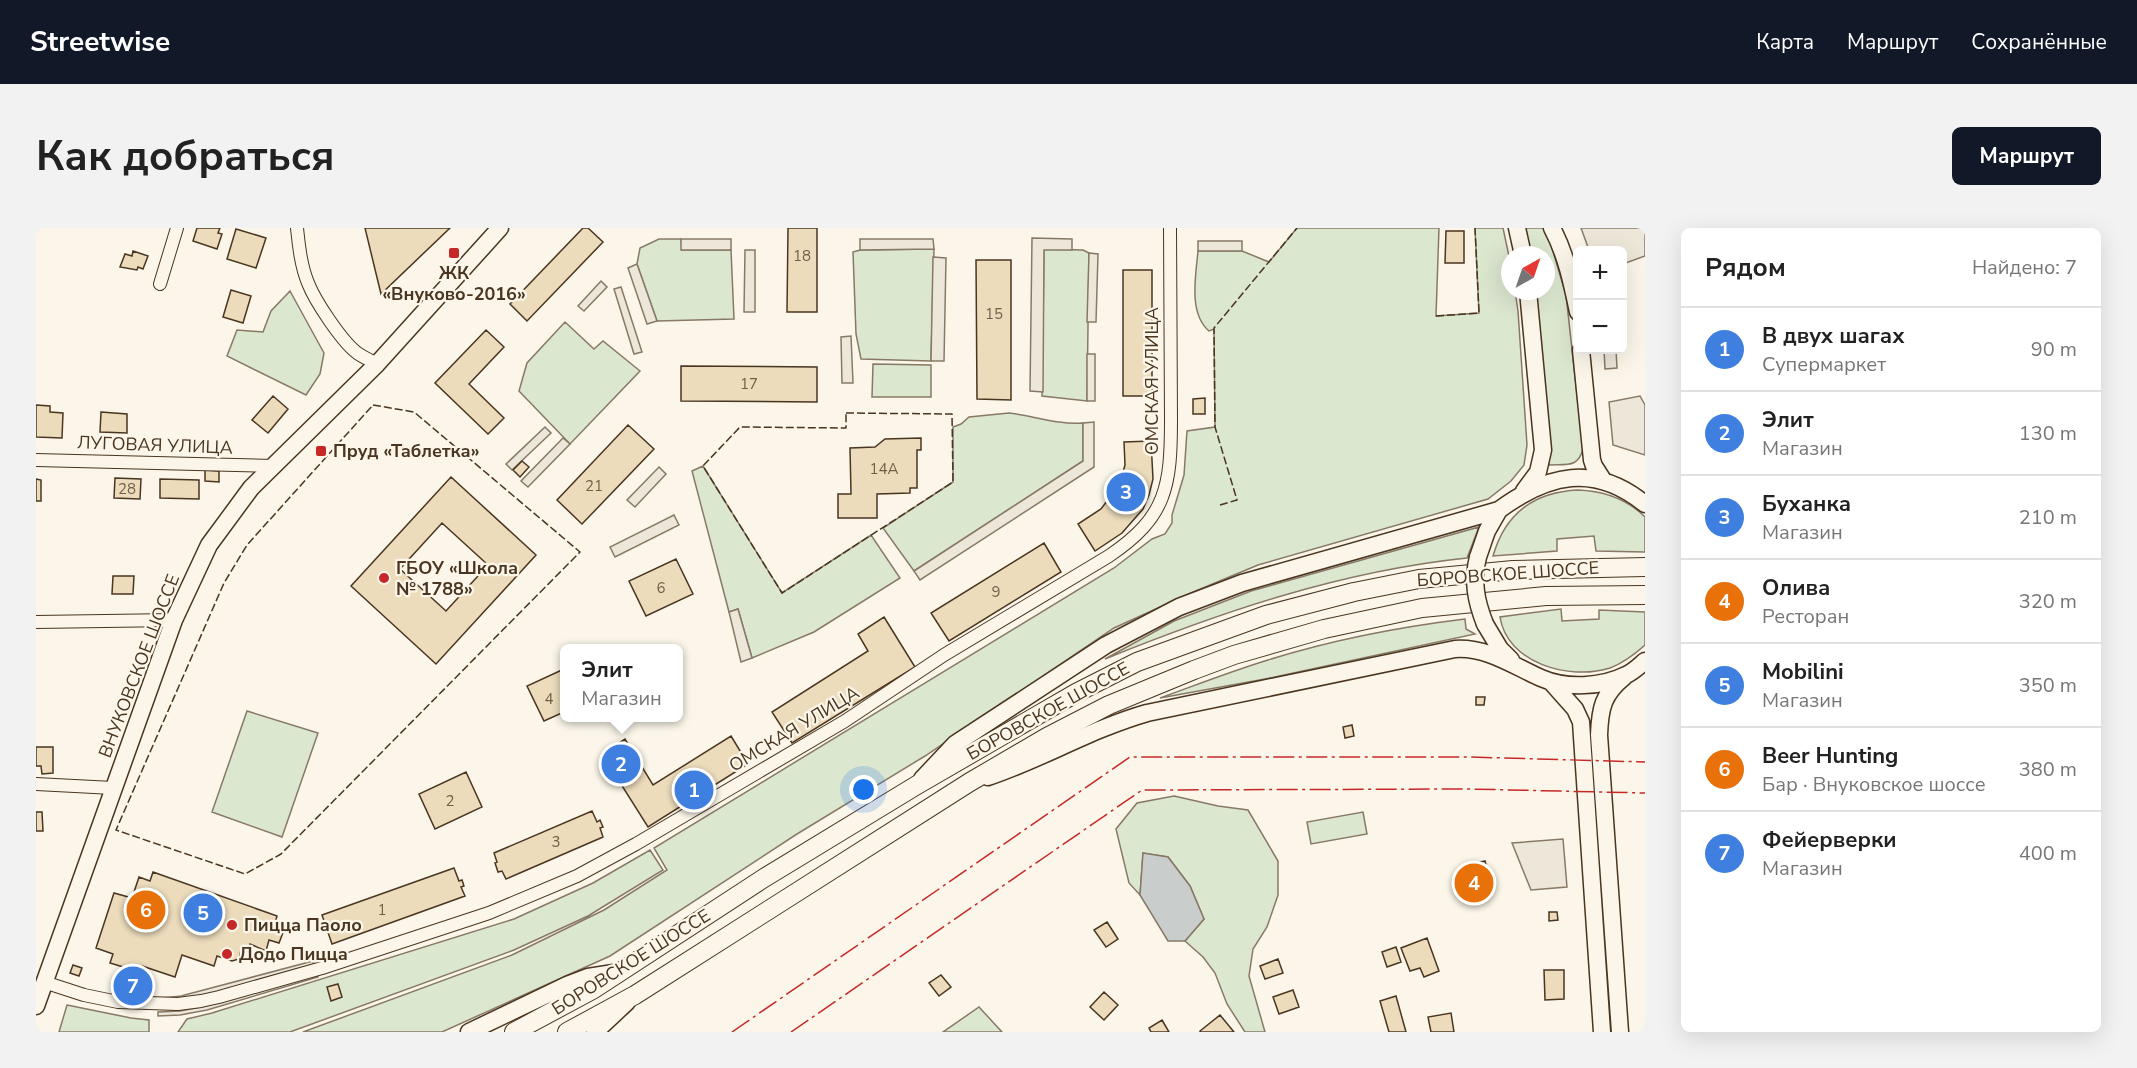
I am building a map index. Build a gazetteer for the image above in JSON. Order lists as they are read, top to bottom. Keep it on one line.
{"streets":{"main road":["БОРОВСКОЕ ШОССЕ","ВНУКОВСКОЕ ШОССЕ"],"street":["ОМСКАЯ УЛИЦА","ЛУГОВАЯ УЛИЦА"]},"crossings":[["ОМСКАЯ УЛИЦА","ВНУКОВСКОЕ ШОССЕ"],["ЛУГОВАЯ УЛИЦА","ВНУКОВСКОЕ ШОССЕ"]],"places":{"transit":["ЖК «Внуково-2016»","Пруд «Таблетка»"],"other":["ГБОУ «Школа № 1788»","Пицца Паоло","Додо Пицца"]},"house_numbers":["18","15","17","14А","21","28","6","9","4","2","3","1"],"north":"top right","page":{"header":"Streetwise","nav":["Карта","Маршрут","Сохранённые"],"buttons":"Маршрут","title":"Как добраться","heading":["Рядом","Найдено: 7"],"map_buttons":["+","−"],"list":[{"mark":"1","name":"В двух шагах","note":"Супермаркет","value":"90 m"},{"mark":"2","name":"Элит","note":"Магазин","value":"130 m"},{"mark":"3","name":"Буханка","note":"Магазин","value":"210 m"},{"mark":"4","name":"Олива","note":"Ресторан","value":"320 m"},{"mark":"5","name":"Mobilini","note":"Магазин","value":"350 m"},{"mark":"6","name":"Beer Hunting","note":"Бар · Внуковское шоссе","value":"380 m"},{"mark":"7","name":"Фейерверки","note":"Магазин","value":"400 m"}],"pins":["3","2","1","4","6","5","7"],"popup":["Элит","Магазин"]}}
